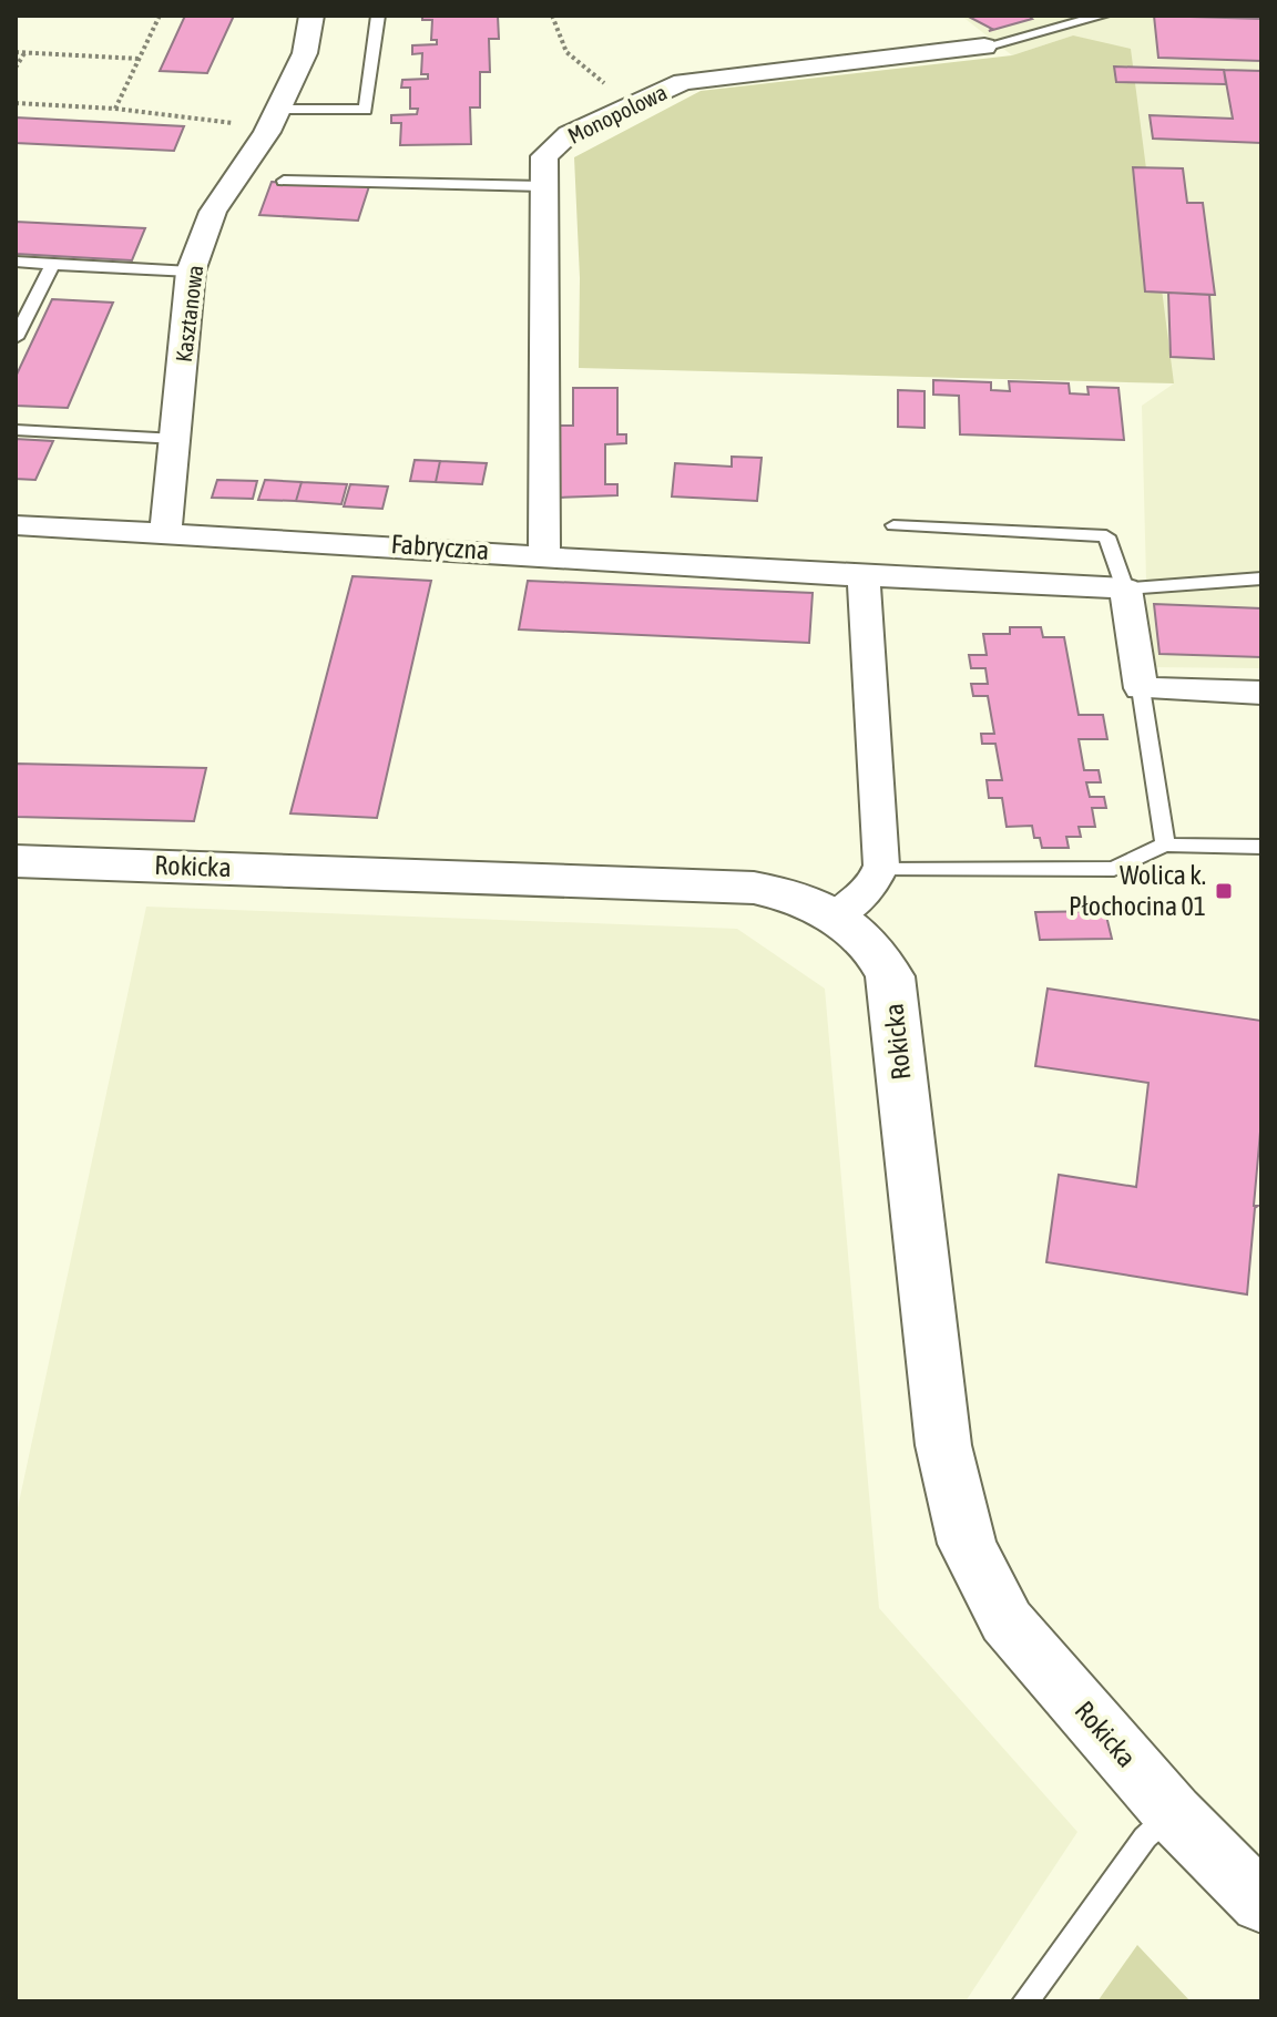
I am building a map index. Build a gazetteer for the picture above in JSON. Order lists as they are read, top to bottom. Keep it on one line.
{"streets":{"main road":["Rokicka"],"street":["Monopolowa","Kasztanowa","Fabryczna"]},"crossings":[["Monopolowa","Fabryczna"],["Kasztanowa","Fabryczna"]],"places":{"transit":["Wolica k. Płochocina 01"]}}
